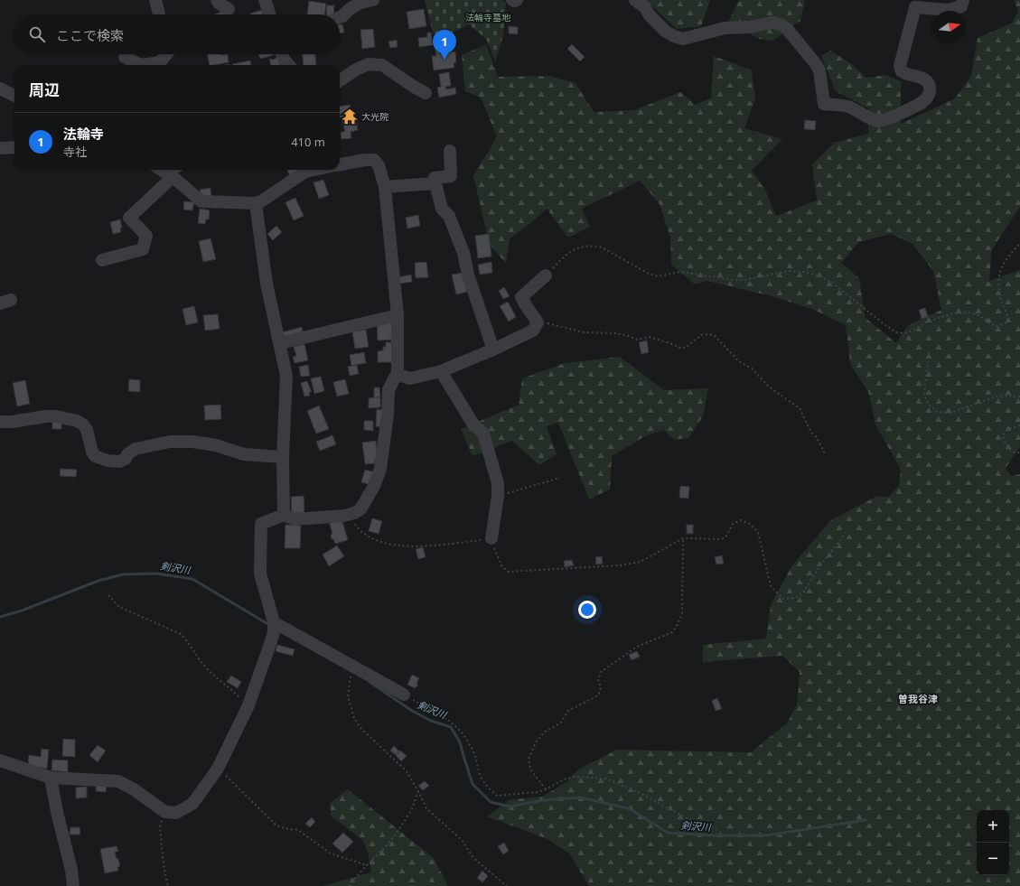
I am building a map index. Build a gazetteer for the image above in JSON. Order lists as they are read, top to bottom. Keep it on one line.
{"districts":["曽我谷津"],"water":["剣沢川"],"parks":["法輪寺墓地"],"places":{"temple":["大光院"]},"north":"right","page":{"search":"ここで検索","pins":"1","heading":"周辺","list":[{"mark":"1","name":"法輪寺","note":"寺社","value":"410 m"}],"map_buttons":["+","−"]}}
